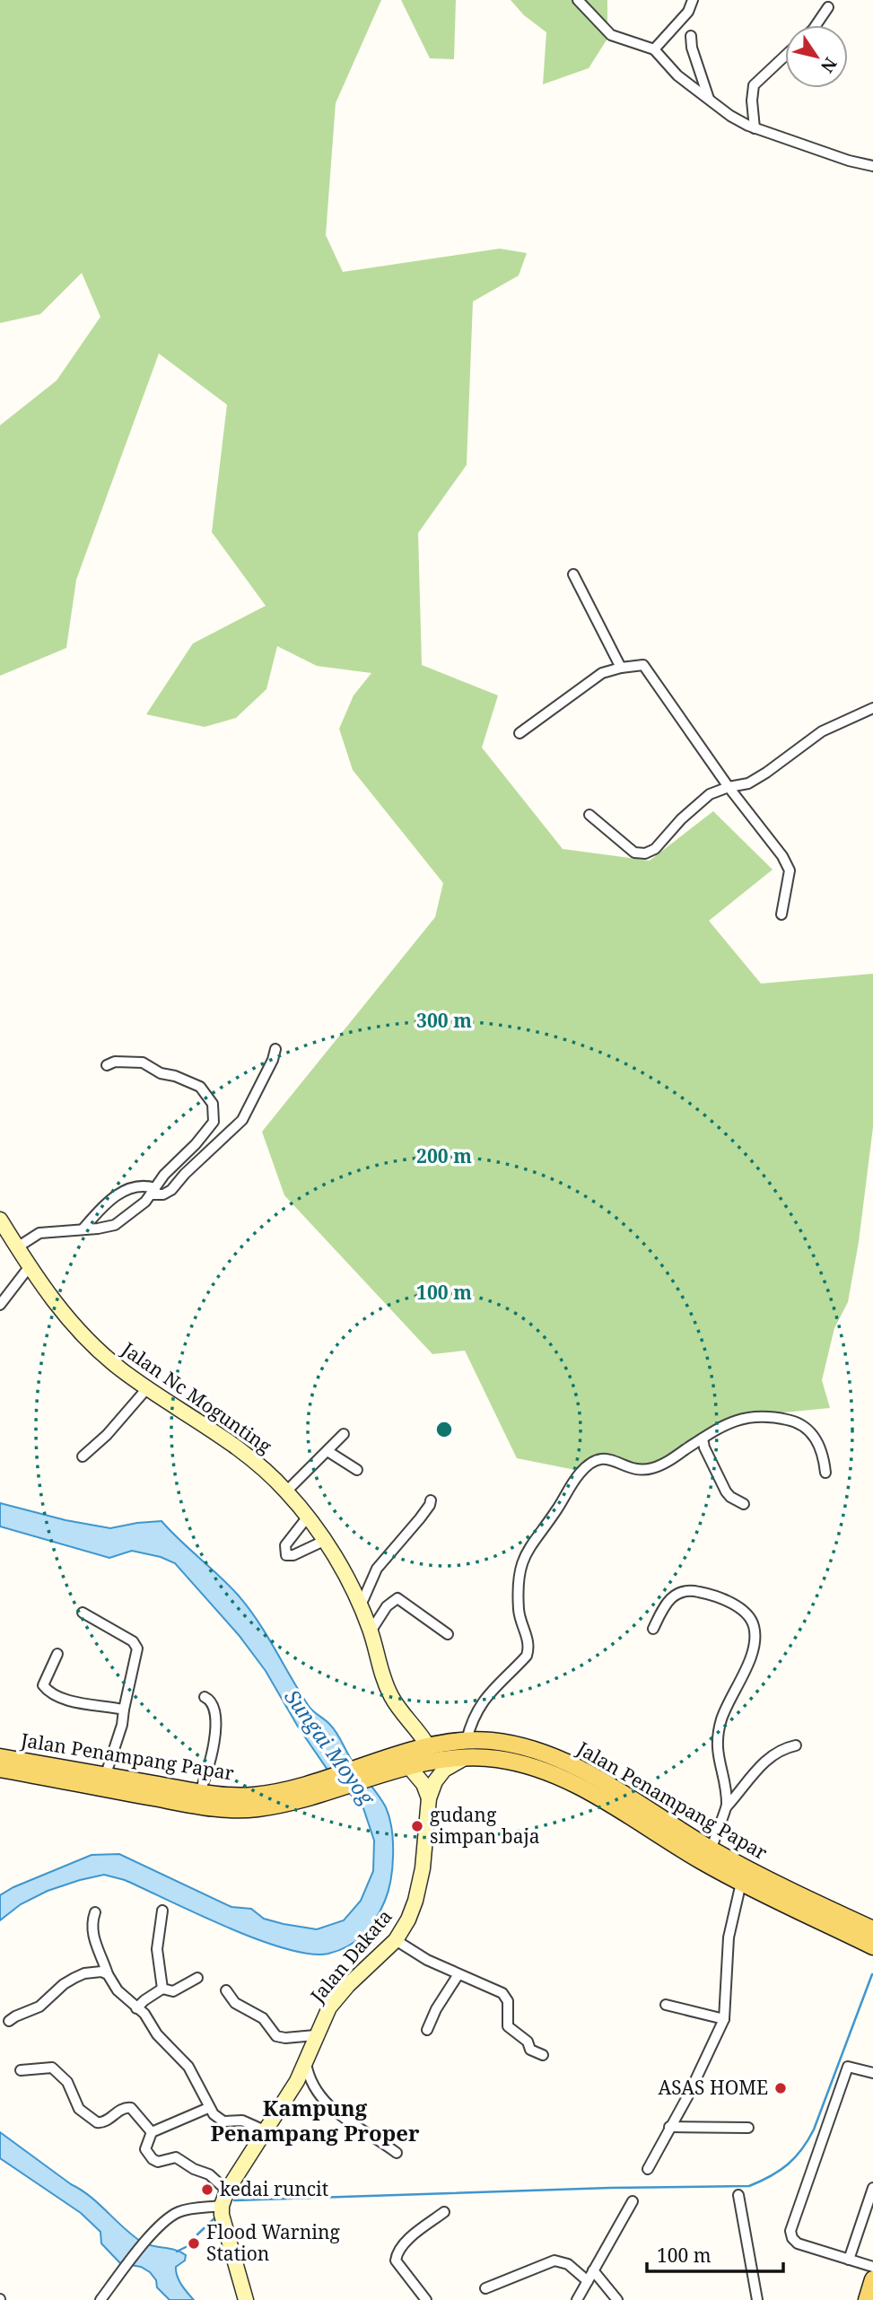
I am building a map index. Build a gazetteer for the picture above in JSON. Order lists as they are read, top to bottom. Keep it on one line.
{"streets":{"main road":["Jalan Penampang Papar"],"street":["Jalan Nc Mogunting","Jalan Dakata"]},"crossings":[["Jalan Nc Mogunting","Jalan Penampang Papar"],["Jalan Penampang Papar","Jalan Dakata"]],"districts":["Kampung Penampang Proper"],"water":["Sungai Moyog"],"places":["gudang simpan baja","ASAS HOME","kedai runcit","Flood Warning Station"],"scale_bar":"100 m","north":"bottom right","rings":["300 m","200 m","100 m"]}
